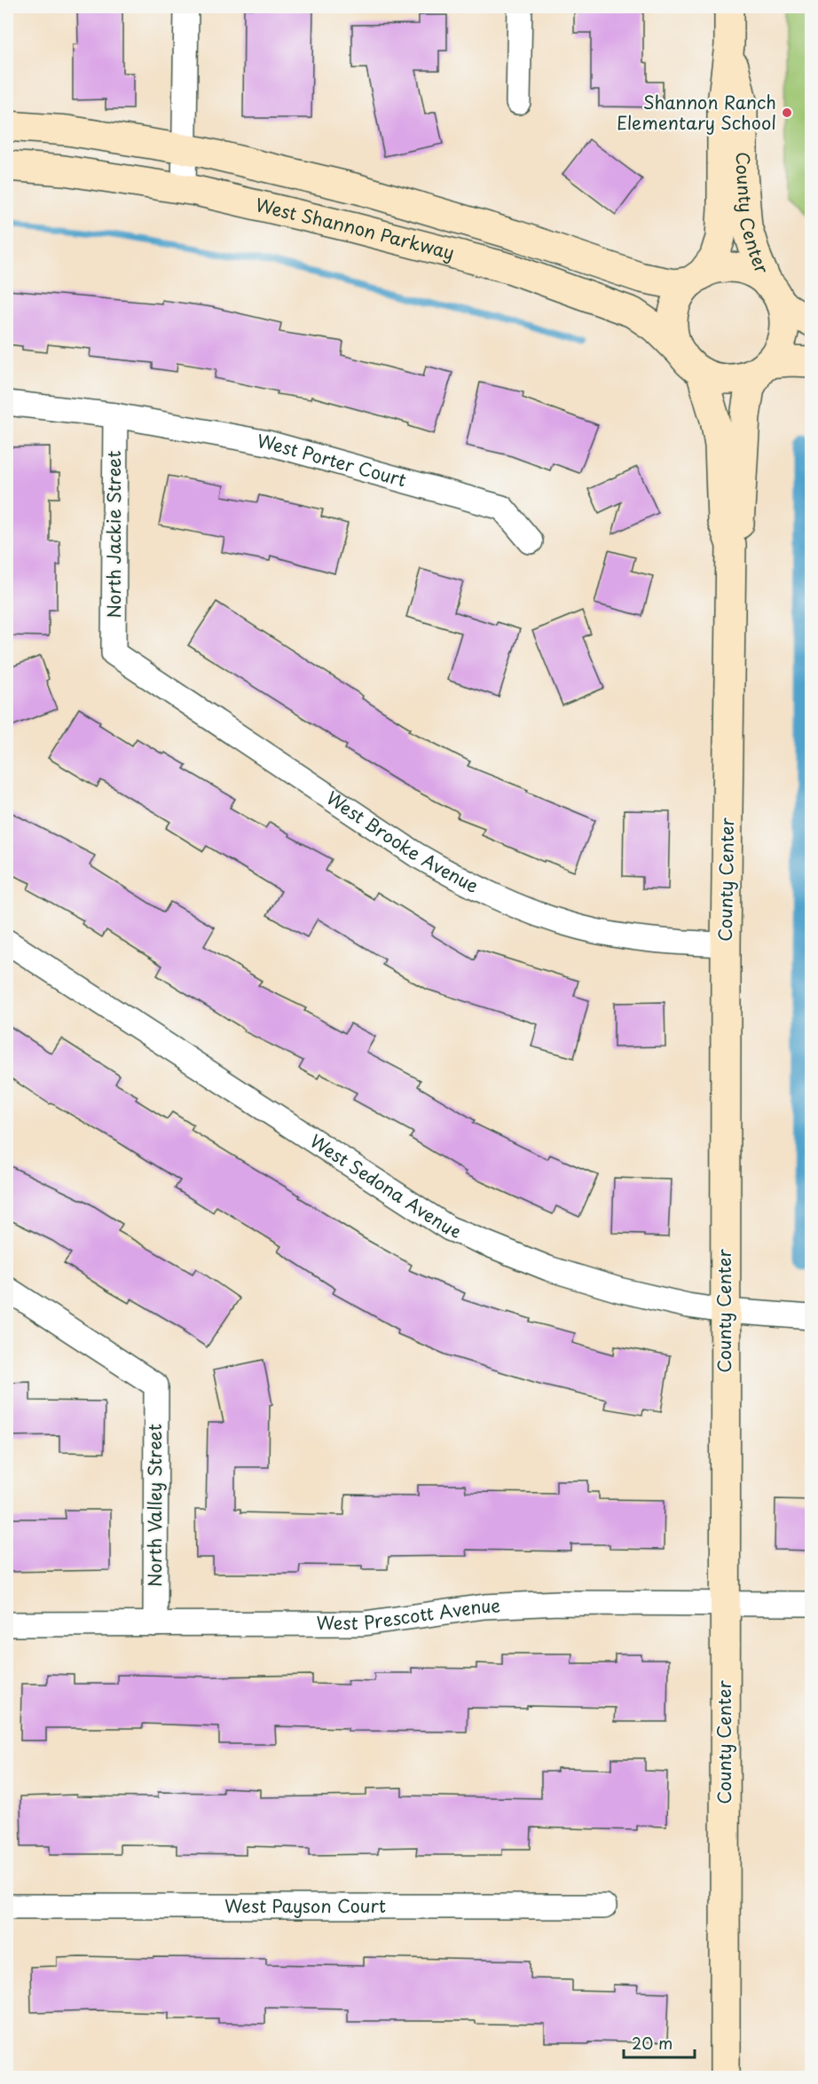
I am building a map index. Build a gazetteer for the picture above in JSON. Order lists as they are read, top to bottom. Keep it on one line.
{"streets":{"street":["County Center","West Shannon Parkway","West Porter Court","North Jackie Street","West Brooke Avenue","West Sedona Avenue","North Valley Street","West Prescott Avenue","West Payson Court"]},"crossings":[["County Center","West Shannon Parkway"],["County Center","West Brooke Avenue"],["County Center","West Sedona Avenue"],["County Center","West Prescott Avenue"],["West Porter Court","North Jackie Street"],["North Jackie Street","West Brooke Avenue"],["North Valley Street","West Prescott Avenue"]],"places":["Shannon Ranch Elementary School"],"scale_bar":"20 m"}
